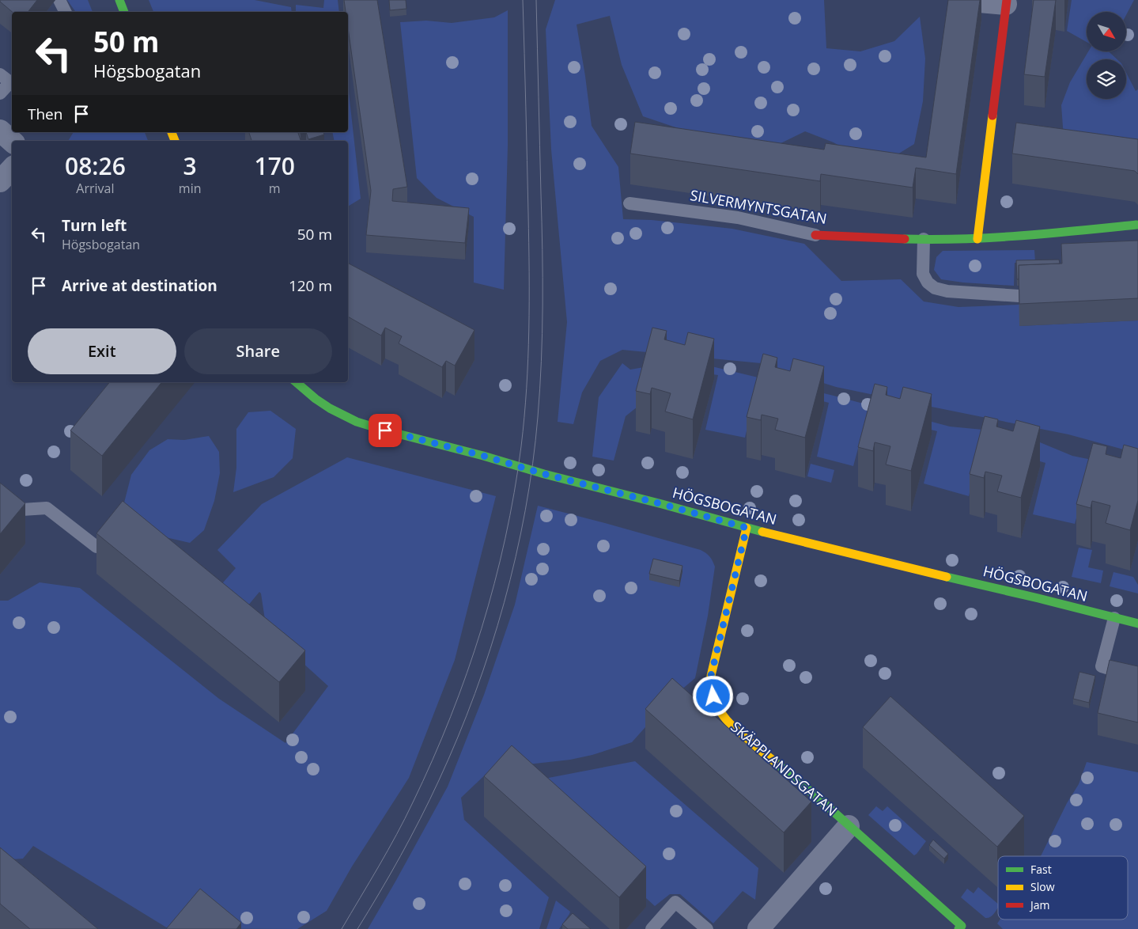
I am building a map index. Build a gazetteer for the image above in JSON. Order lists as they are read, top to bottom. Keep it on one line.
{"streets":{"street":["SILVERMYNTSGATAN","HÖGSBOGATAN","SKÄPPLANDSGATAN"]},"crossings":[["HÖGSBOGATAN","SKÄPPLANDSGATAN"]],"legend":["Fast","Slow","Jam"],"north":"bottom right","page":{"turn":["50 m","Högsbogatan"],"then":"Then","eta":["08:26","Arrival","3","min","170","m"],"list":[{"name":"Turn left","note":"Högsbogatan","value":"50 m"},{"name":"Arrive at destination","value":"120 m"}],"buttons":["Exit","Share"]}}
